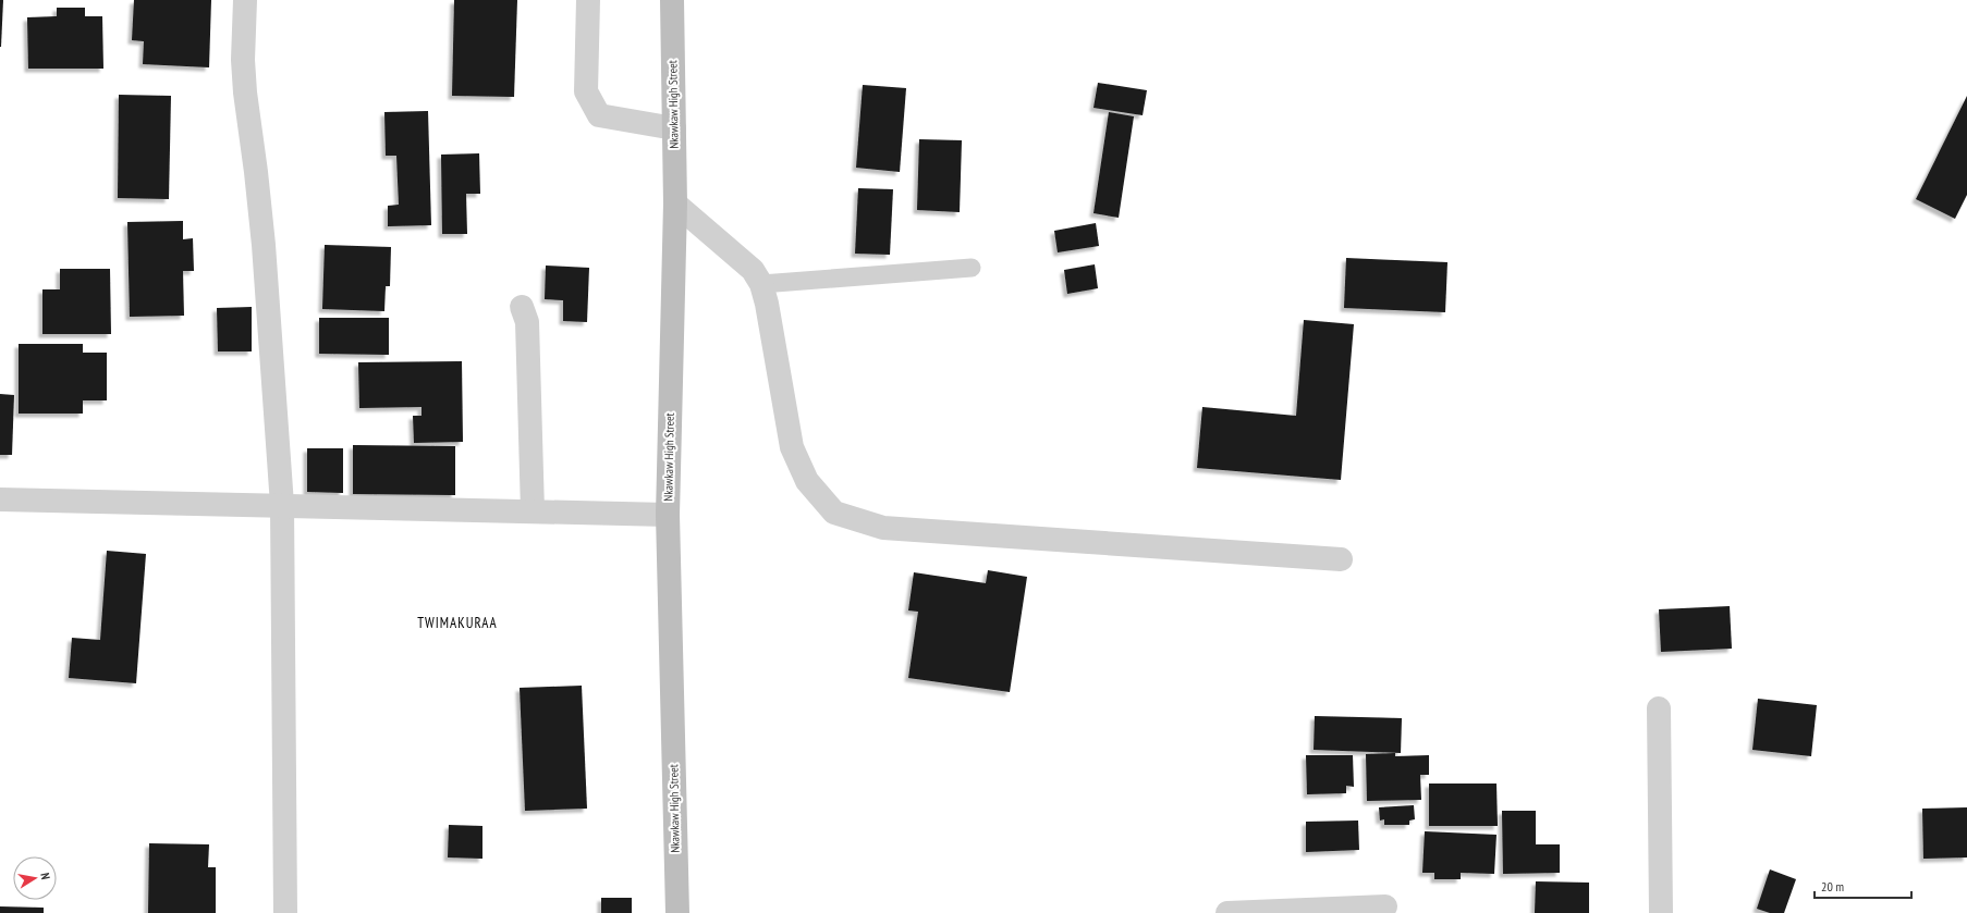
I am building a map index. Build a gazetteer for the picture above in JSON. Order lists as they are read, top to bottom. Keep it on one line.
{"streets":{"main road":["Nkawkaw High Street"]},"districts":["TWIMAKURAA"],"scale_bar":"20 m","north":"right"}
